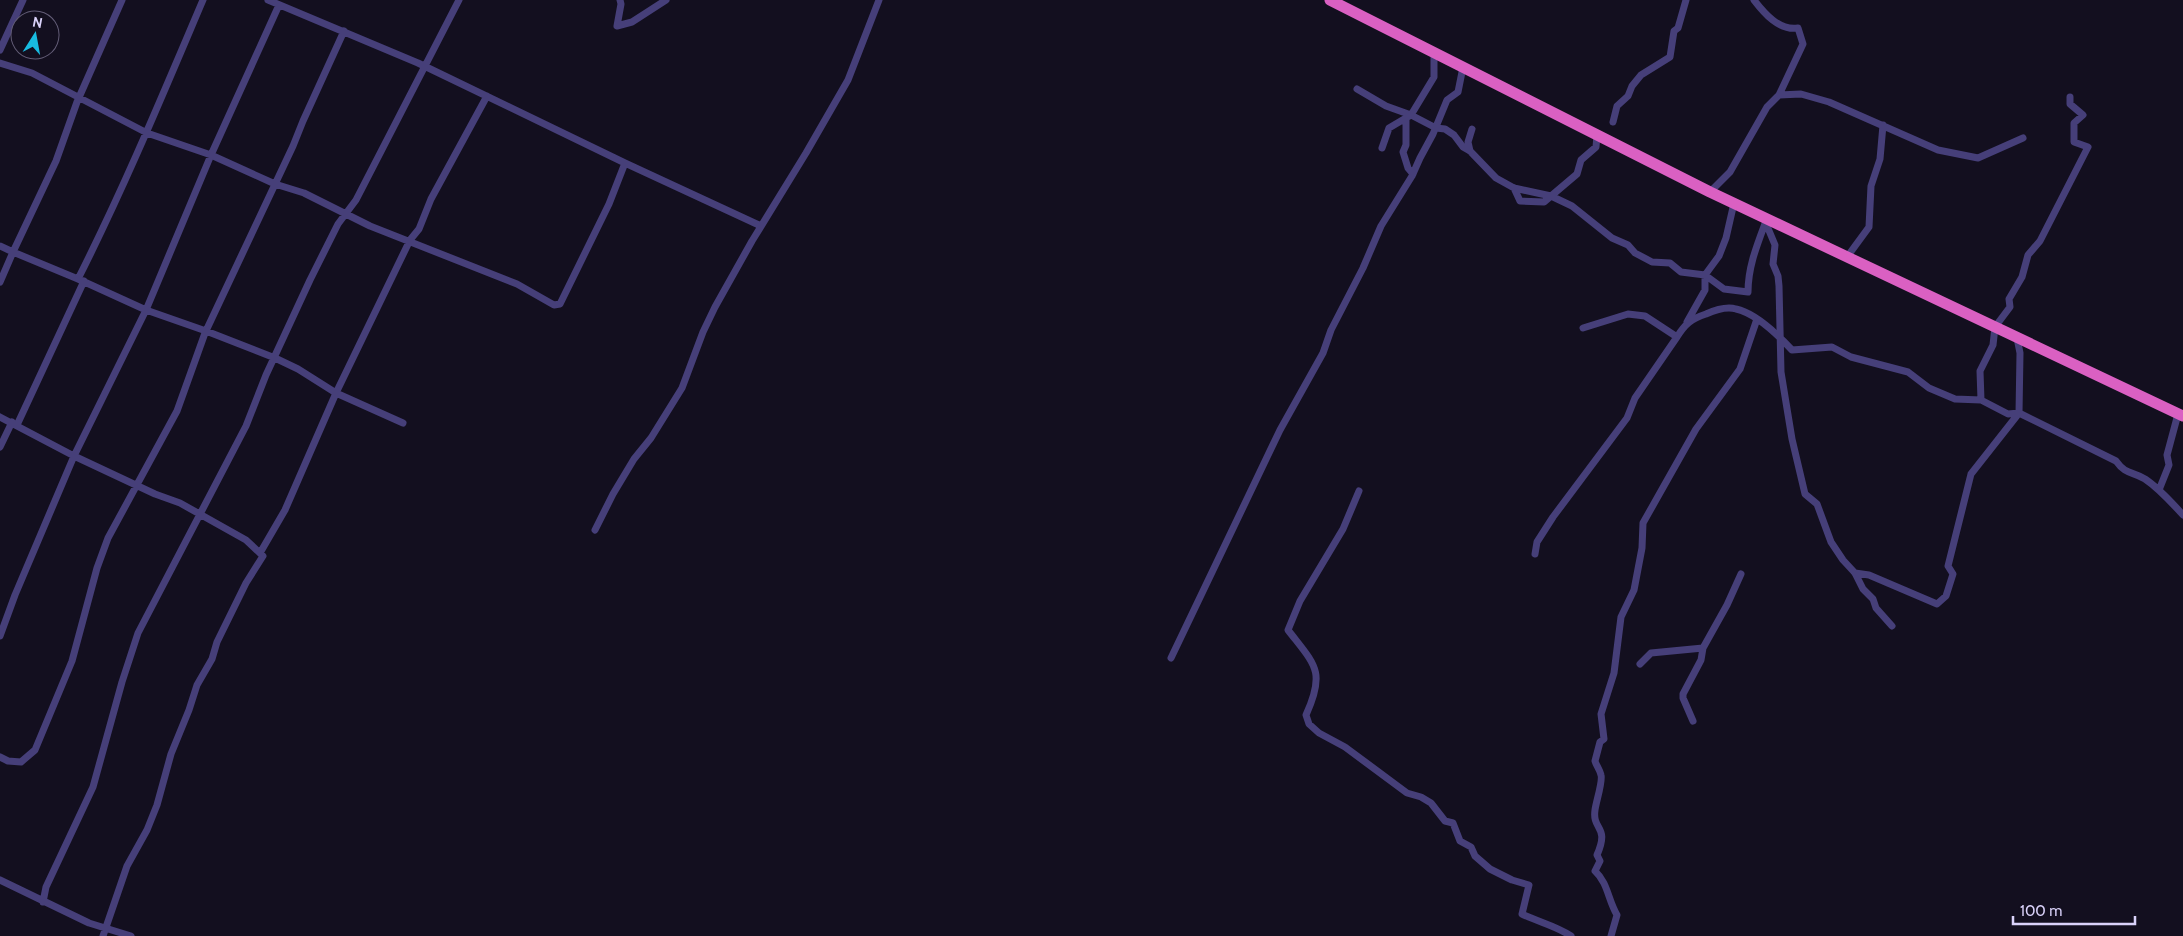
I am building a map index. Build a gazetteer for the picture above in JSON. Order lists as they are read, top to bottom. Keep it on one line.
{"scale_bar":"100 m","north":"top"}
